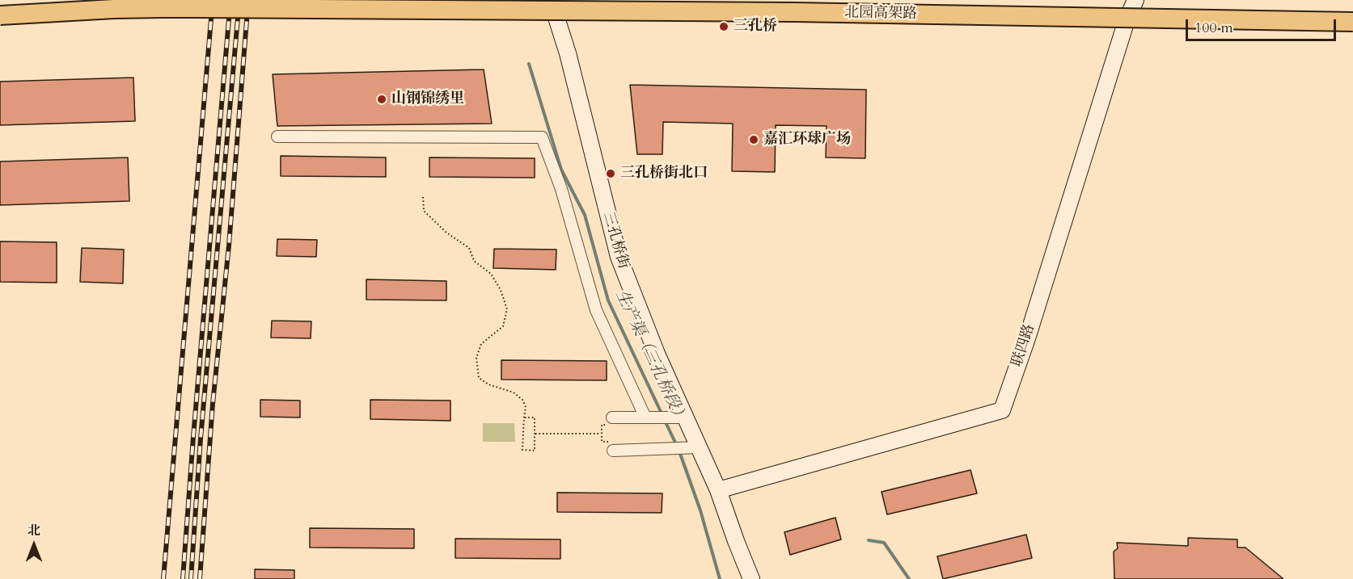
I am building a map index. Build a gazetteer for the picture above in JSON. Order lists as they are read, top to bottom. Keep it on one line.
{"streets":{"highway":["北园高架路"],"main road":["三孔桥街","联四路"]},"crossings":[["三孔桥街","联四路"]],"water":["生产渠（三孔桥段）"],"places":["三孔桥","山钢锦绣里","嘉汇环球广场","三孔桥街北口"],"scale_bar":"100 m","north":"top"}
